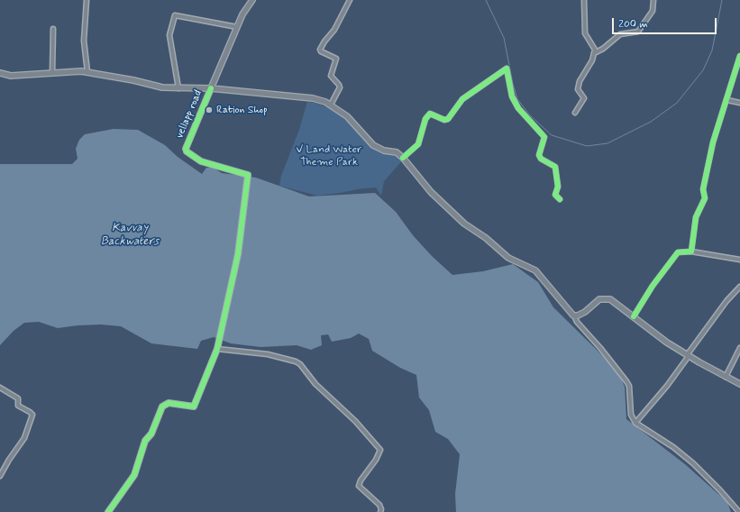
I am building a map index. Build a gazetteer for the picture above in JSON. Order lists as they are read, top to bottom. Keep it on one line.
{"streets":{"main road":["vellapp road"]},"water":["Kavvay Backwaters"],"parks":["V Land Water Theme Park"],"places":["Ration Shop"],"scale_bar":"200 m"}
